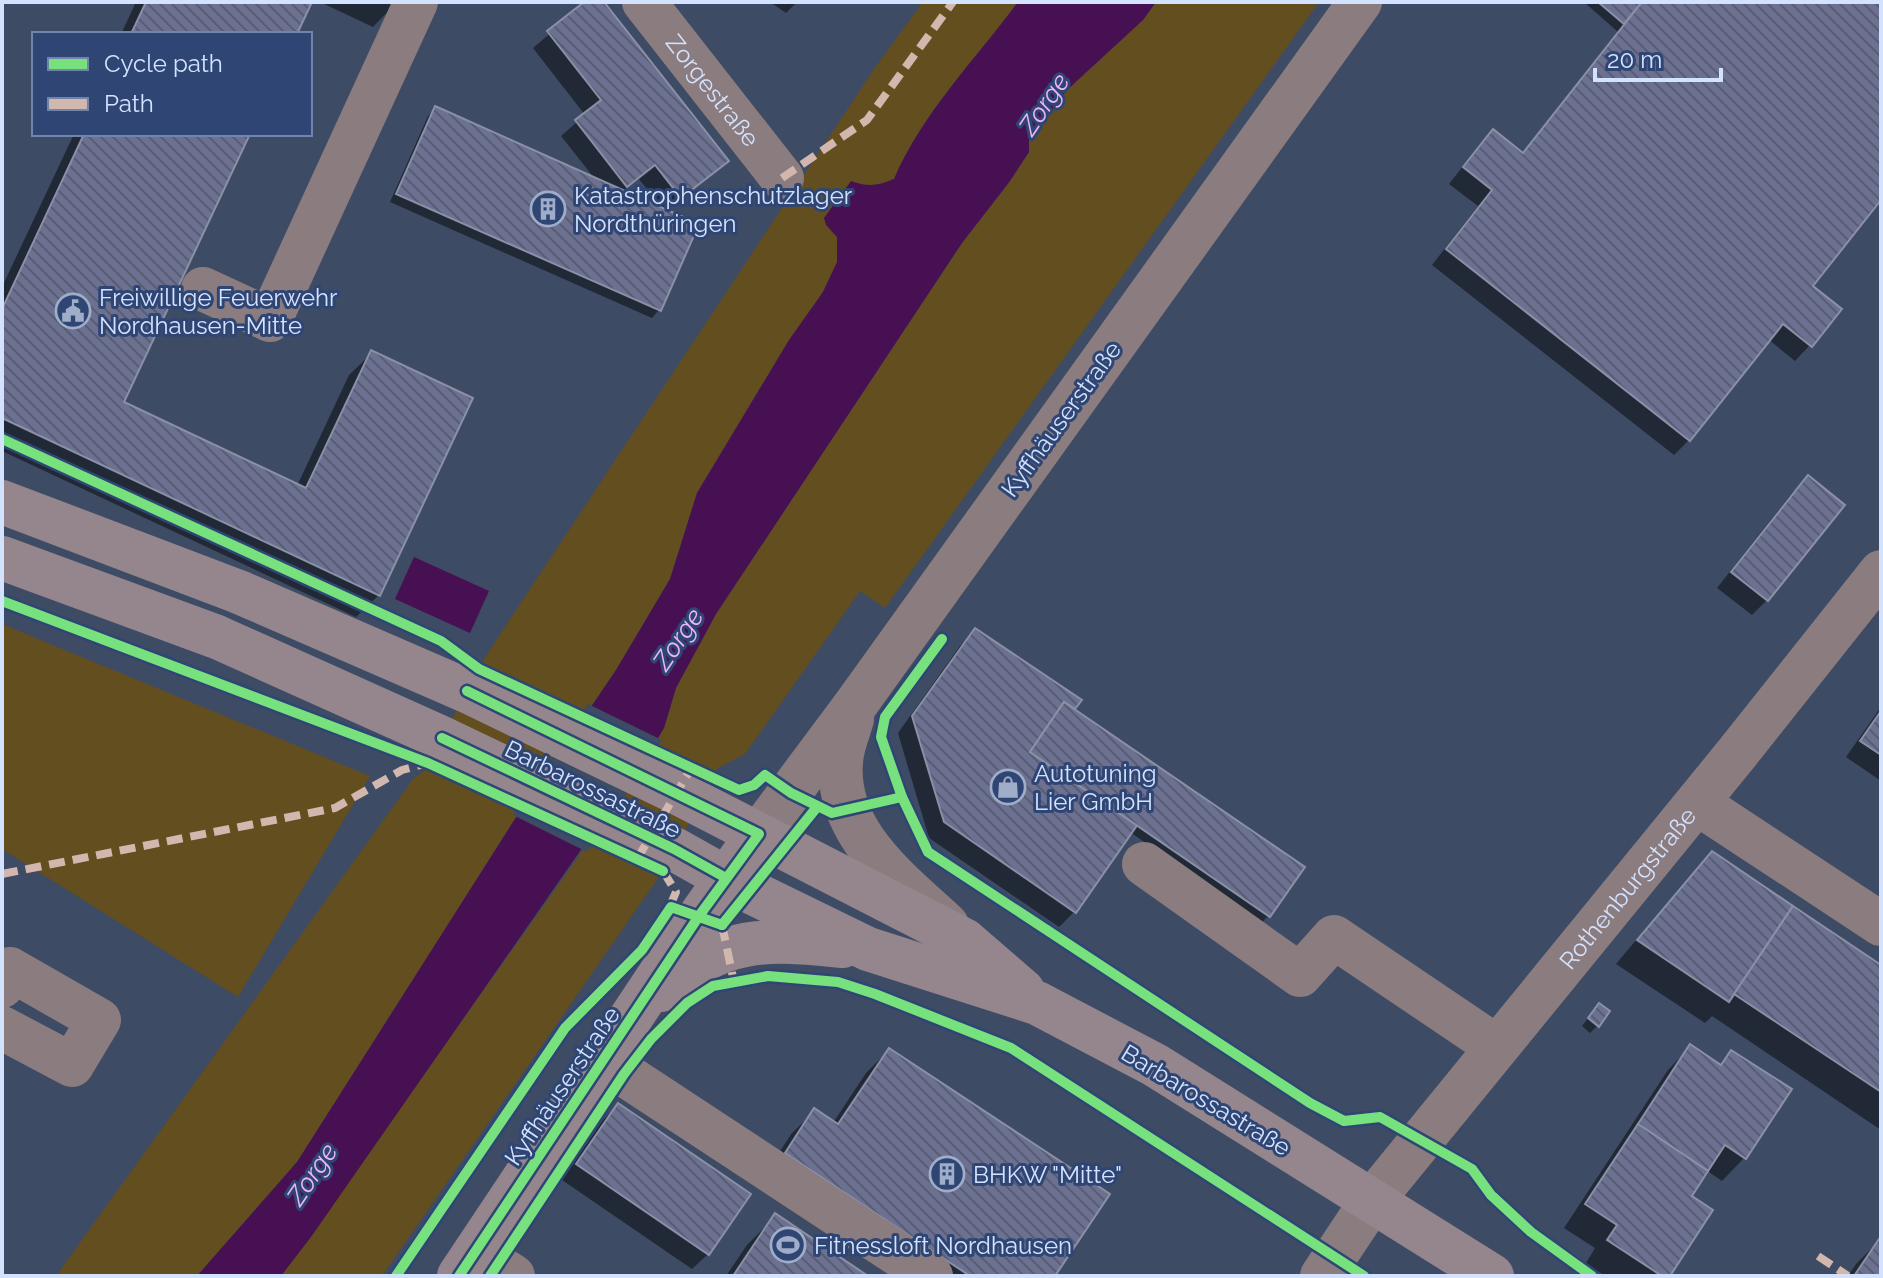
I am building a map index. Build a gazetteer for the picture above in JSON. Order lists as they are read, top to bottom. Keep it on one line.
{"streets":{"main road":["Kyffhäuserstraße","Barbarossastraße"],"street":["Zorgestraße","Rothenburgstraße"]},"crossings":[["Kyffhäuserstraße","Barbarossastraße"],["Barbarossastraße","Rothenburgstraße"]],"water":["Zorge"],"places":{"building":["Katastrophenschutzlager Nordthüringen","BHKW \"Mitte\""],"public building":["Freiwillige Feuerwehr Nordhausen-Mitte"],"shop":["Autotuning Lier GmbH"],"sports":["Fitnessloft Nordhausen"]},"legend":["Cycle path","Path"],"scale_bar":"20 m"}
